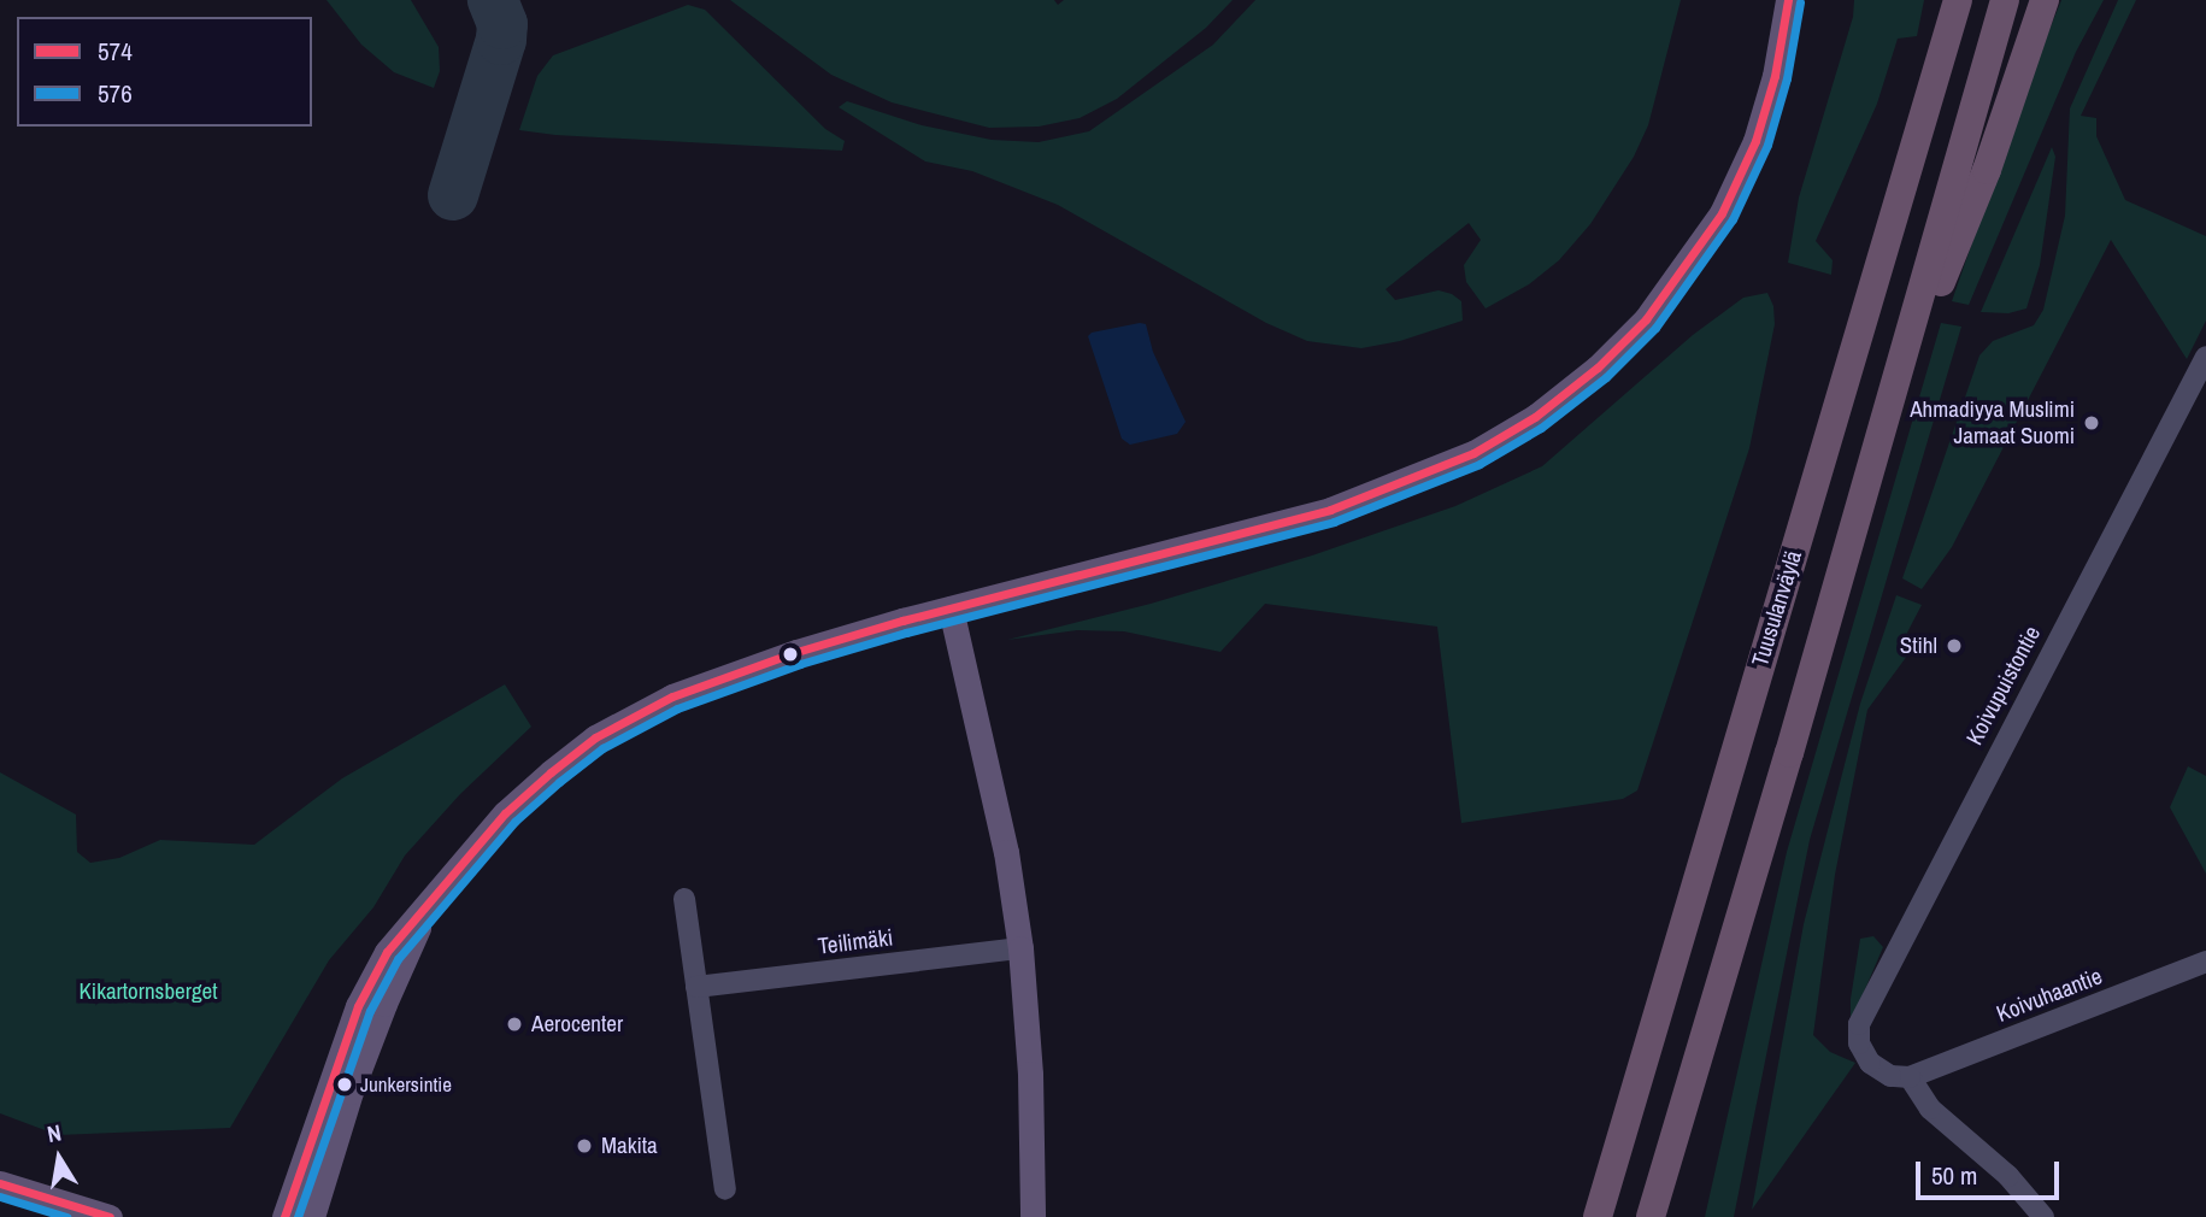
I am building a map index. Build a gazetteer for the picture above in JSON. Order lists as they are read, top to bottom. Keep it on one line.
{"streets":{"highway":["Tuusulanväylä"],"street":["Koivupuistontie","Teilimäki","Koivuhaantie"]},"crossings":[["Koivupuistontie","Koivuhaantie"]],"parks":["Kikartornsberget"],"places":["Ahmadiyya Muslimi Jamaat Suomi","Stihl","Aerocenter","Junkersintie","Makita"],"lines":["transit line 574","transit line 576"],"legend":["574","576"],"scale_bar":"50 m","north":"top"}
